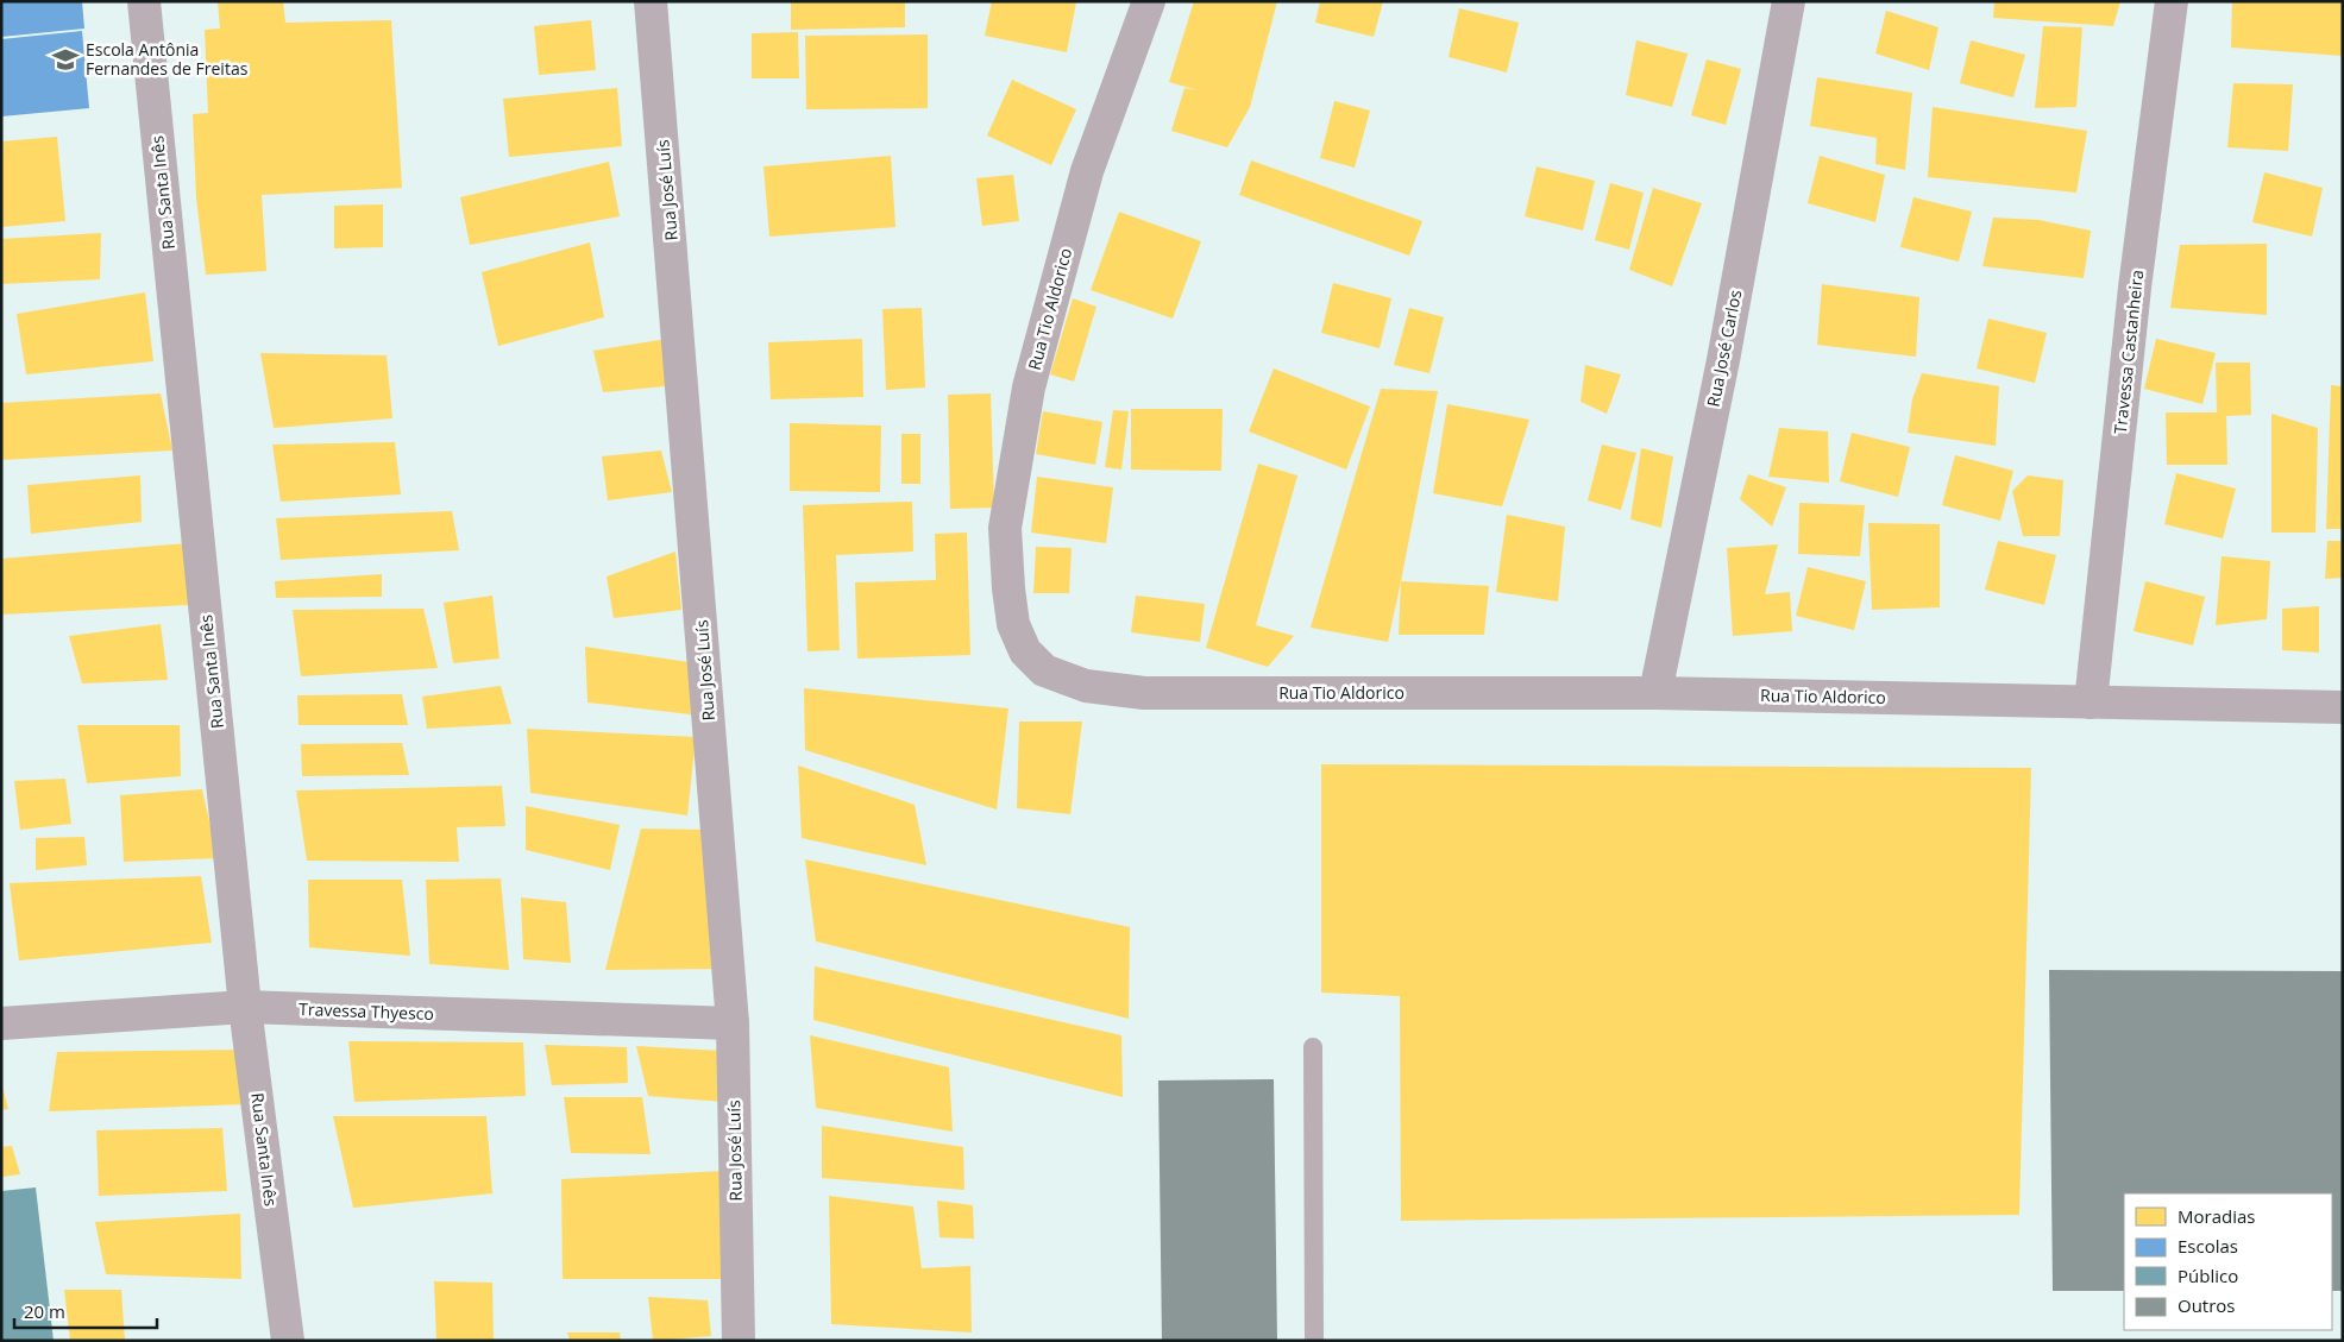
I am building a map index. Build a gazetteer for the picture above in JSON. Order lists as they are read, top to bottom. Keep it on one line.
{"streets":{"street":["Rua José Luís","Rua Santa Inês","Rua Tio Aldorico","Rua José Carlos","Travessa Castanheira","Travessa Thyesco"]},"crossings":[["Rua José Luís","Travessa Thyesco"],["Rua Santa Inês","Travessa Thyesco"],["Rua Tio Aldorico","Rua José Carlos"],["Rua Tio Aldorico","Travessa Castanheira"]],"places":{"school or university":["Escola Antônia Fernandes de Freitas"]},"legend":["Moradias","Escolas","Público","Outros"],"scale_bar":"20 m"}
